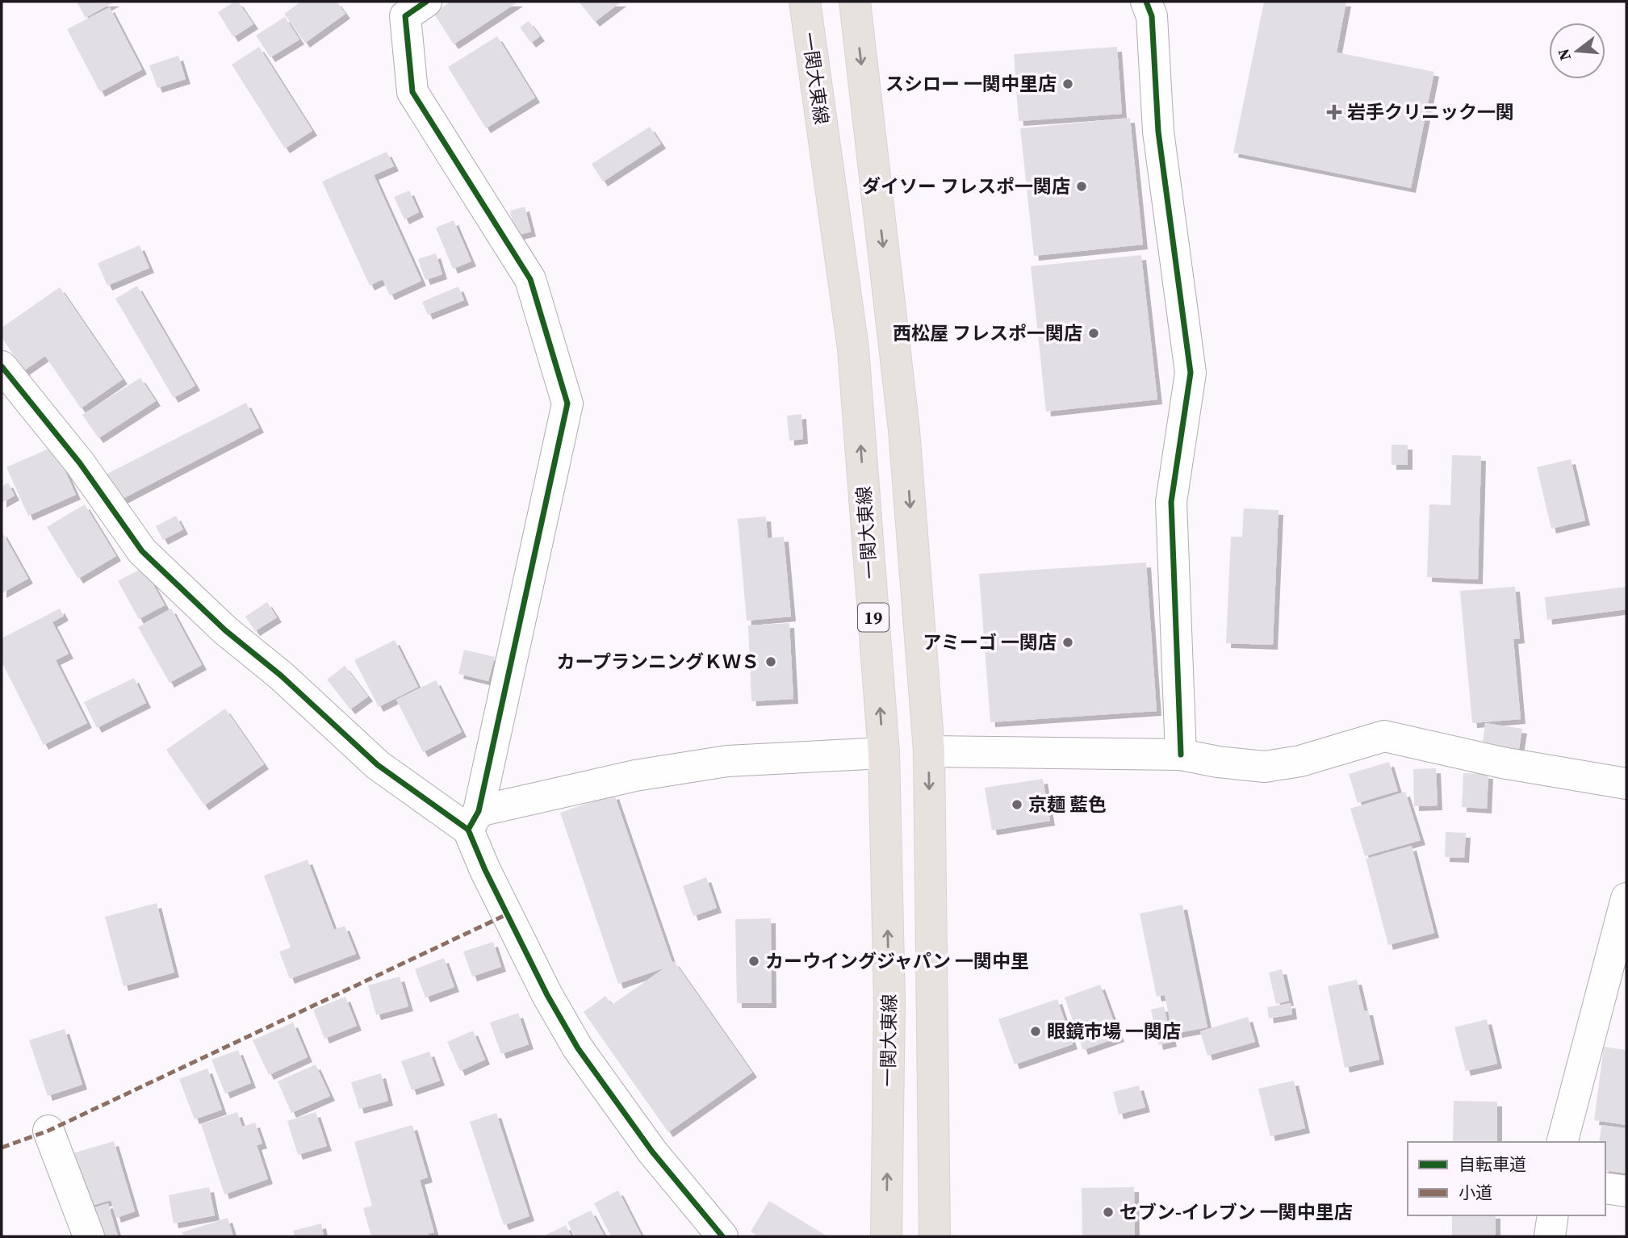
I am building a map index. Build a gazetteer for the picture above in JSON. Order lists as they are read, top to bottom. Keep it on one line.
{"streets":{"main road":["一関大東線","19"]},"places":{"other":["スシロー 一関中里店","ダイソー フレスポ一関店","西松屋 フレスポ一関店","アミーゴ 一関店","カープランニングＫＷＳ","京麺 藍色","カーウイングジャパン 一関中里","眼鏡市場 一関店","セブン-イレブン 一関中里店"],"health":["岩手クリニック一関"]},"legend":["自転車道","小道"],"north":"left"}
